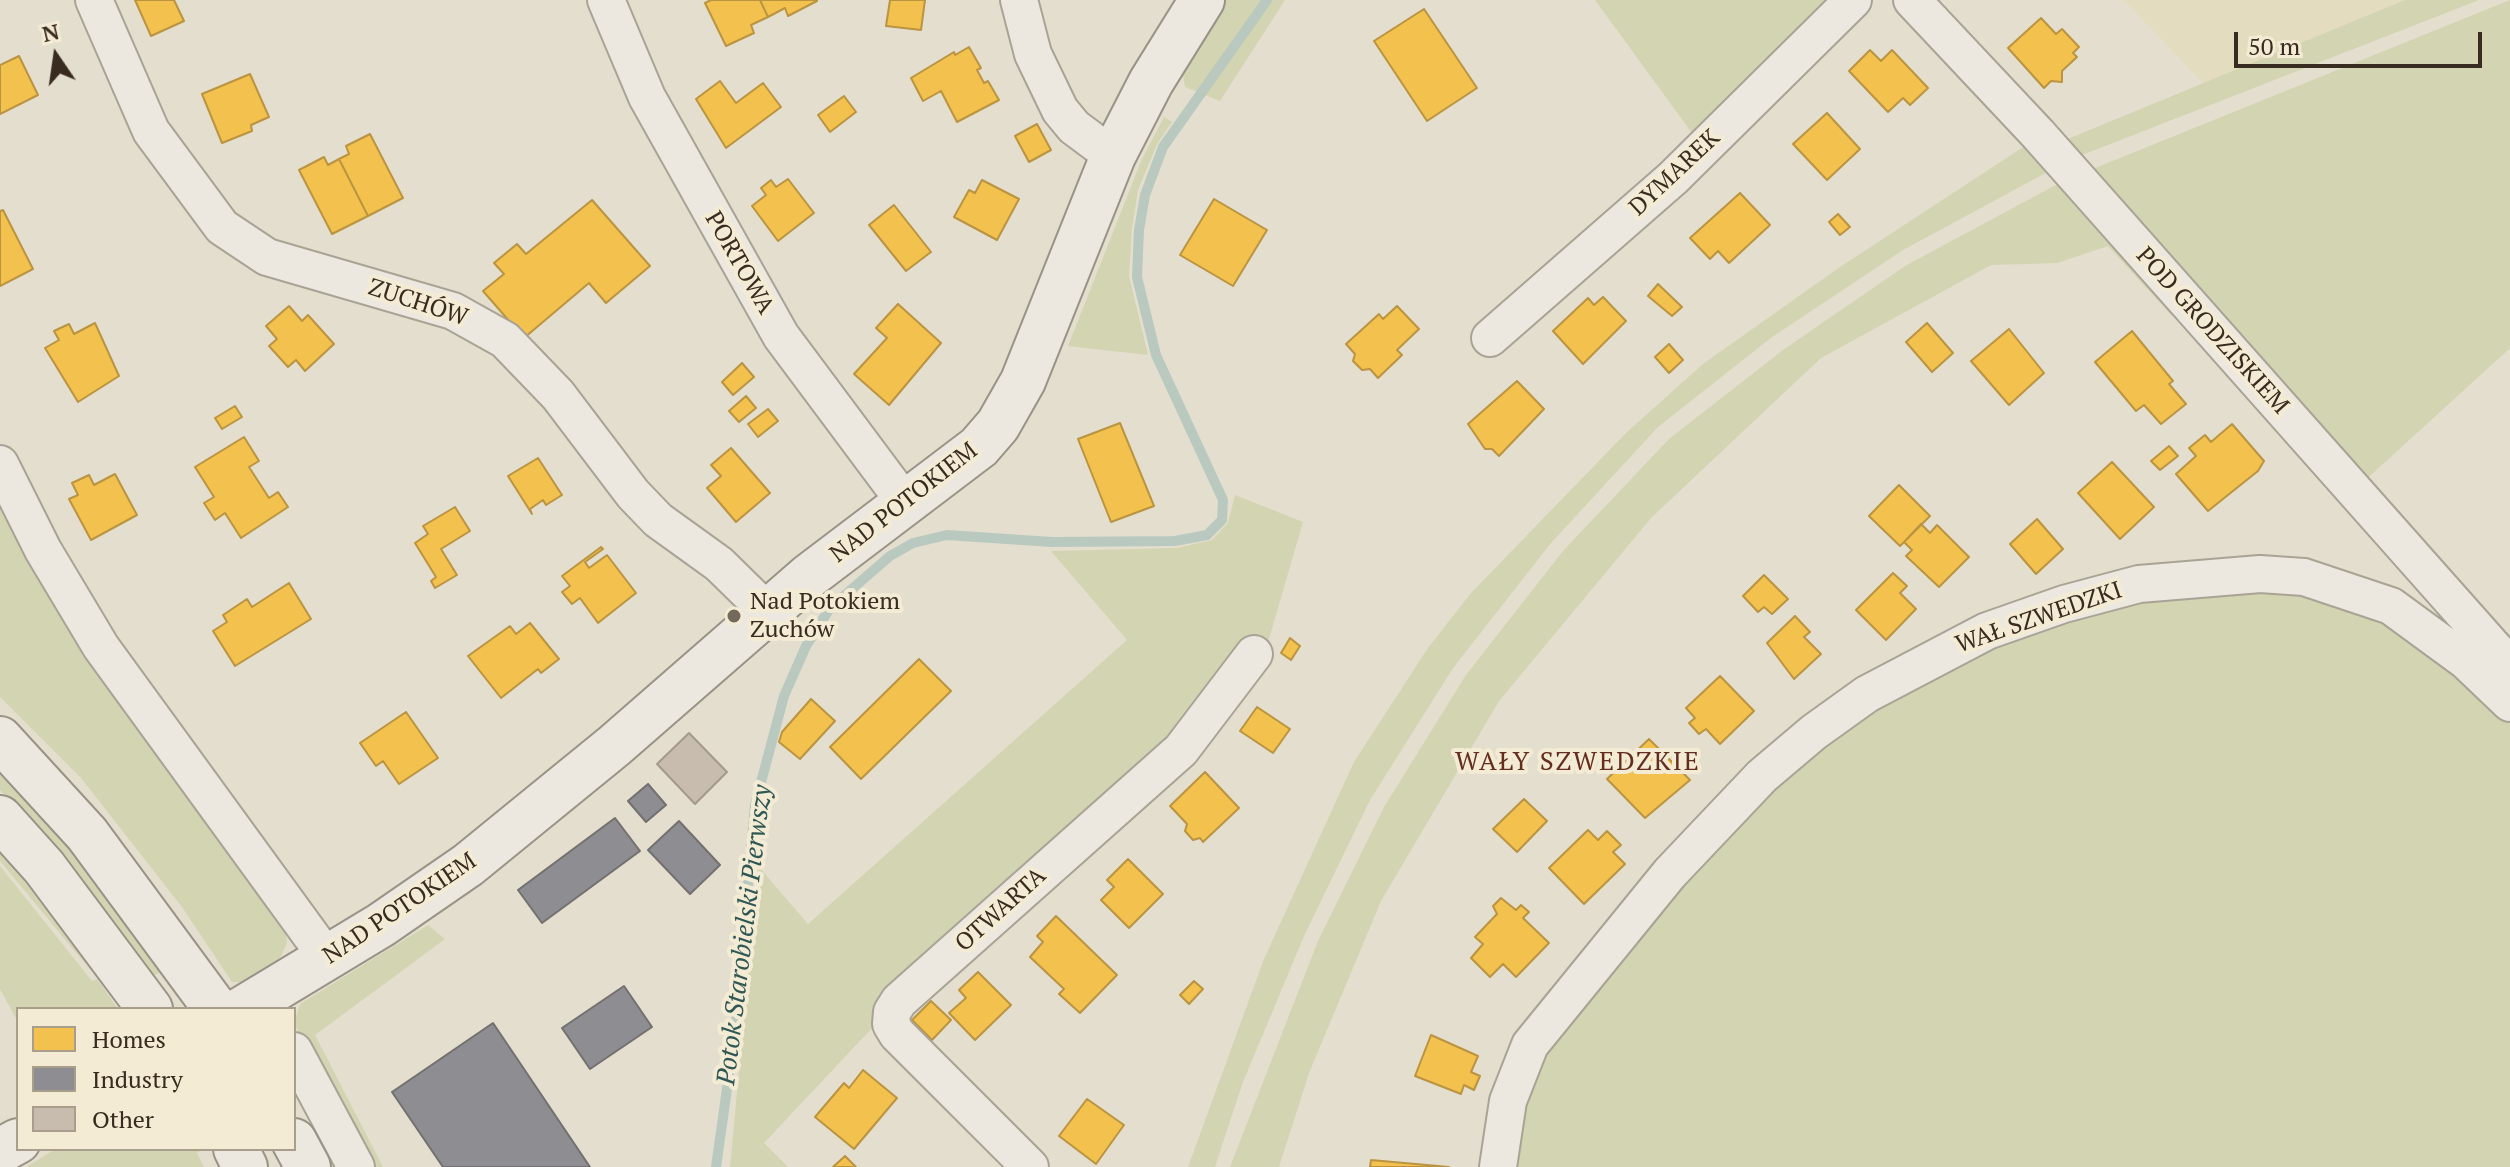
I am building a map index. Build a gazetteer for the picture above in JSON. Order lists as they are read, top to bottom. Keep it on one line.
{"streets":{"street":["DYMAREK","PORTOWA","ZUCHÓW","POD GRODZISKIEM","NAD POTOKIEM","WAŁ SZWEDZKI","OTWARTA"]},"crossings":[["PORTOWA","NAD POTOKIEM"],["ZUCHÓW","NAD POTOKIEM"]],"districts":["WAŁY SZWEDZKIE"],"water":["Potok Starobielski Pierwszy"],"places":["Nad Potokiem Zuchów"],"legend":["Homes","Industry","Other"],"scale_bar":"50 m","north":"top"}
